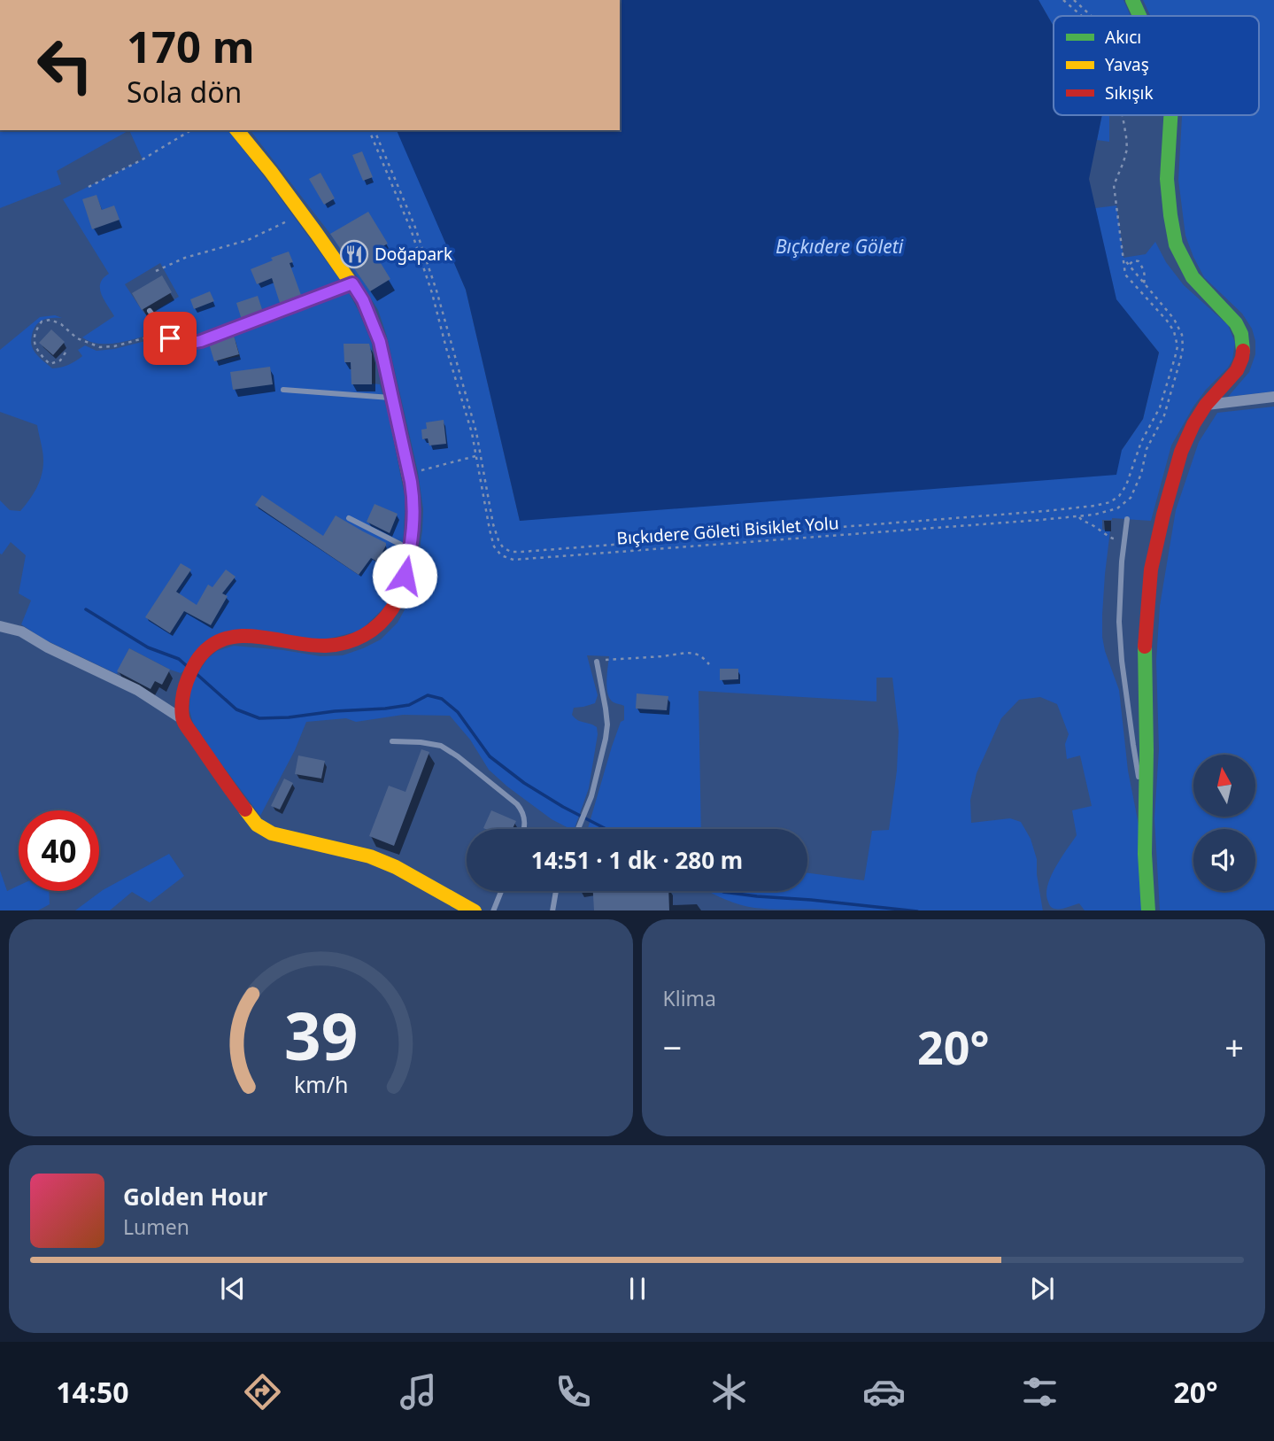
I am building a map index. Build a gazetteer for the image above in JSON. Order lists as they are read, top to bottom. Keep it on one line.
{"streets":{"path":["Bıçkıdere Göleti Bisiklet Yolu"]},"water":["Bıçkıdere Göleti"],"places":{"restaurant":["Doğapark"]},"legend":["Akıcı","Yavaş","Sıkışık"],"north":"top","page":{"turn":["170 m","Sola dön"],"limit":"40","trip":"14:51 · 1 dk · 280 m","tile":"Klima","heat":["−","20°","+"],"song":["Golden Hour","Lumen"],"tabs":["14:50","20°"],"gauge":["39","km/h"]}}
